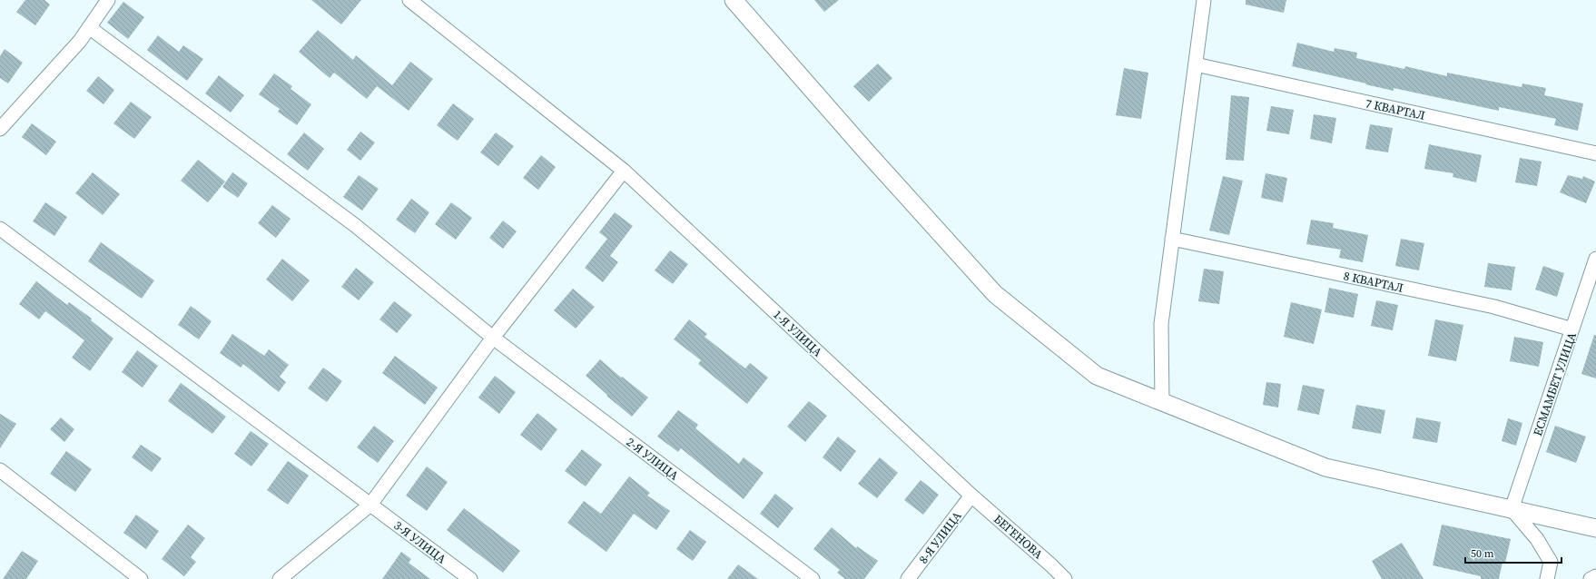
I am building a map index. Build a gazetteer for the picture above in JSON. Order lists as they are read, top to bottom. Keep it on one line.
{"streets":{"street":["7 КВАРТАЛ","8 КВАРТАЛ","1-Я УЛИЦА","ЕСМАМБЕТ УЛИЦА","2-Я УЛИЦА","БЕГЕНОВА","8-Я УЛИЦА","3-Я УЛИЦА"]},"crossings":[["8 КВАРТАЛ","ЕСМАМБЕТ УЛИЦА"],["1-Я УЛИЦА","БЕГЕНОВА"],["1-Я УЛИЦА","8-Я УЛИЦА"],["БЕГЕНОВА","8-Я УЛИЦА"]],"scale_bar":"50 m"}
